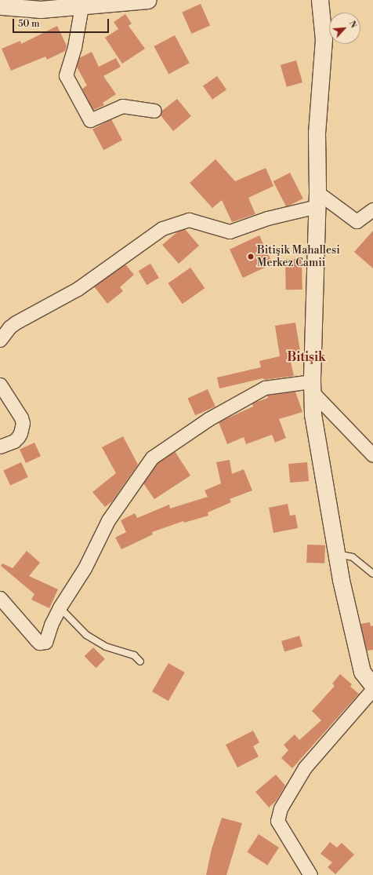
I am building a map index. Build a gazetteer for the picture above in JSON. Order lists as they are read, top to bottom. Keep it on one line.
{"districts":["Bitişik"],"places":["Bitişik Mahallesi Merkez Camii"],"scale_bar":"50 m","north":"top right"}
